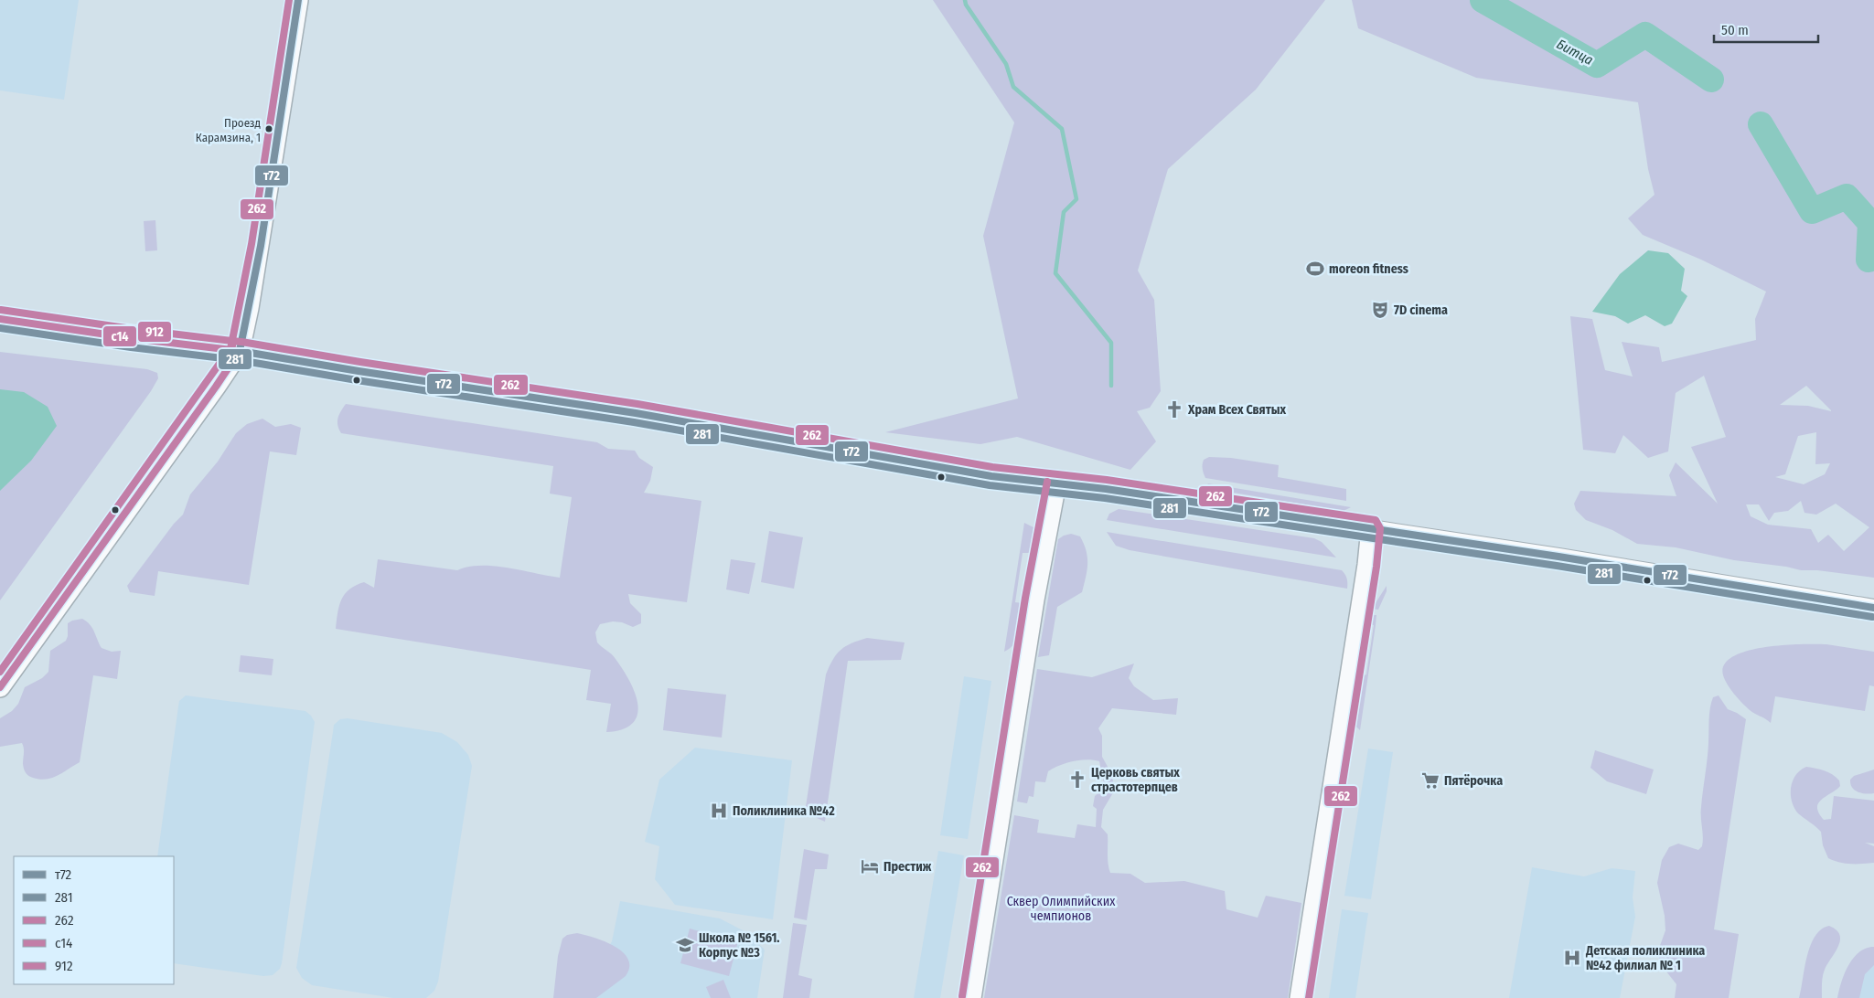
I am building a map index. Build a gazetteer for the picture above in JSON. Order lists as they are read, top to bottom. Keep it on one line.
{"water":["Битца"],"parks":["Сквер Олимпийских чемпионов"],"places":{"other":["Проезд Карамзина, 1"],"sports":["moreon fitness"],"theatre":["7D cinema"],"church":["Храм Всех Святых","Церковь святых страстотерпцев"],"supermarket":["Пятёрочка"],"hospital":["Поликлиника №42","Детская поликлиника №42 филиал № 1"],"hotel":["Престиж"],"school or university":["Школа № 1561. Корпус №3"]},"lines":["transit line т72","transit line 262","transit line 912","transit line с14","transit line 281"],"legend":["т72","281","262","с14","912"],"scale_bar":"50 m"}
